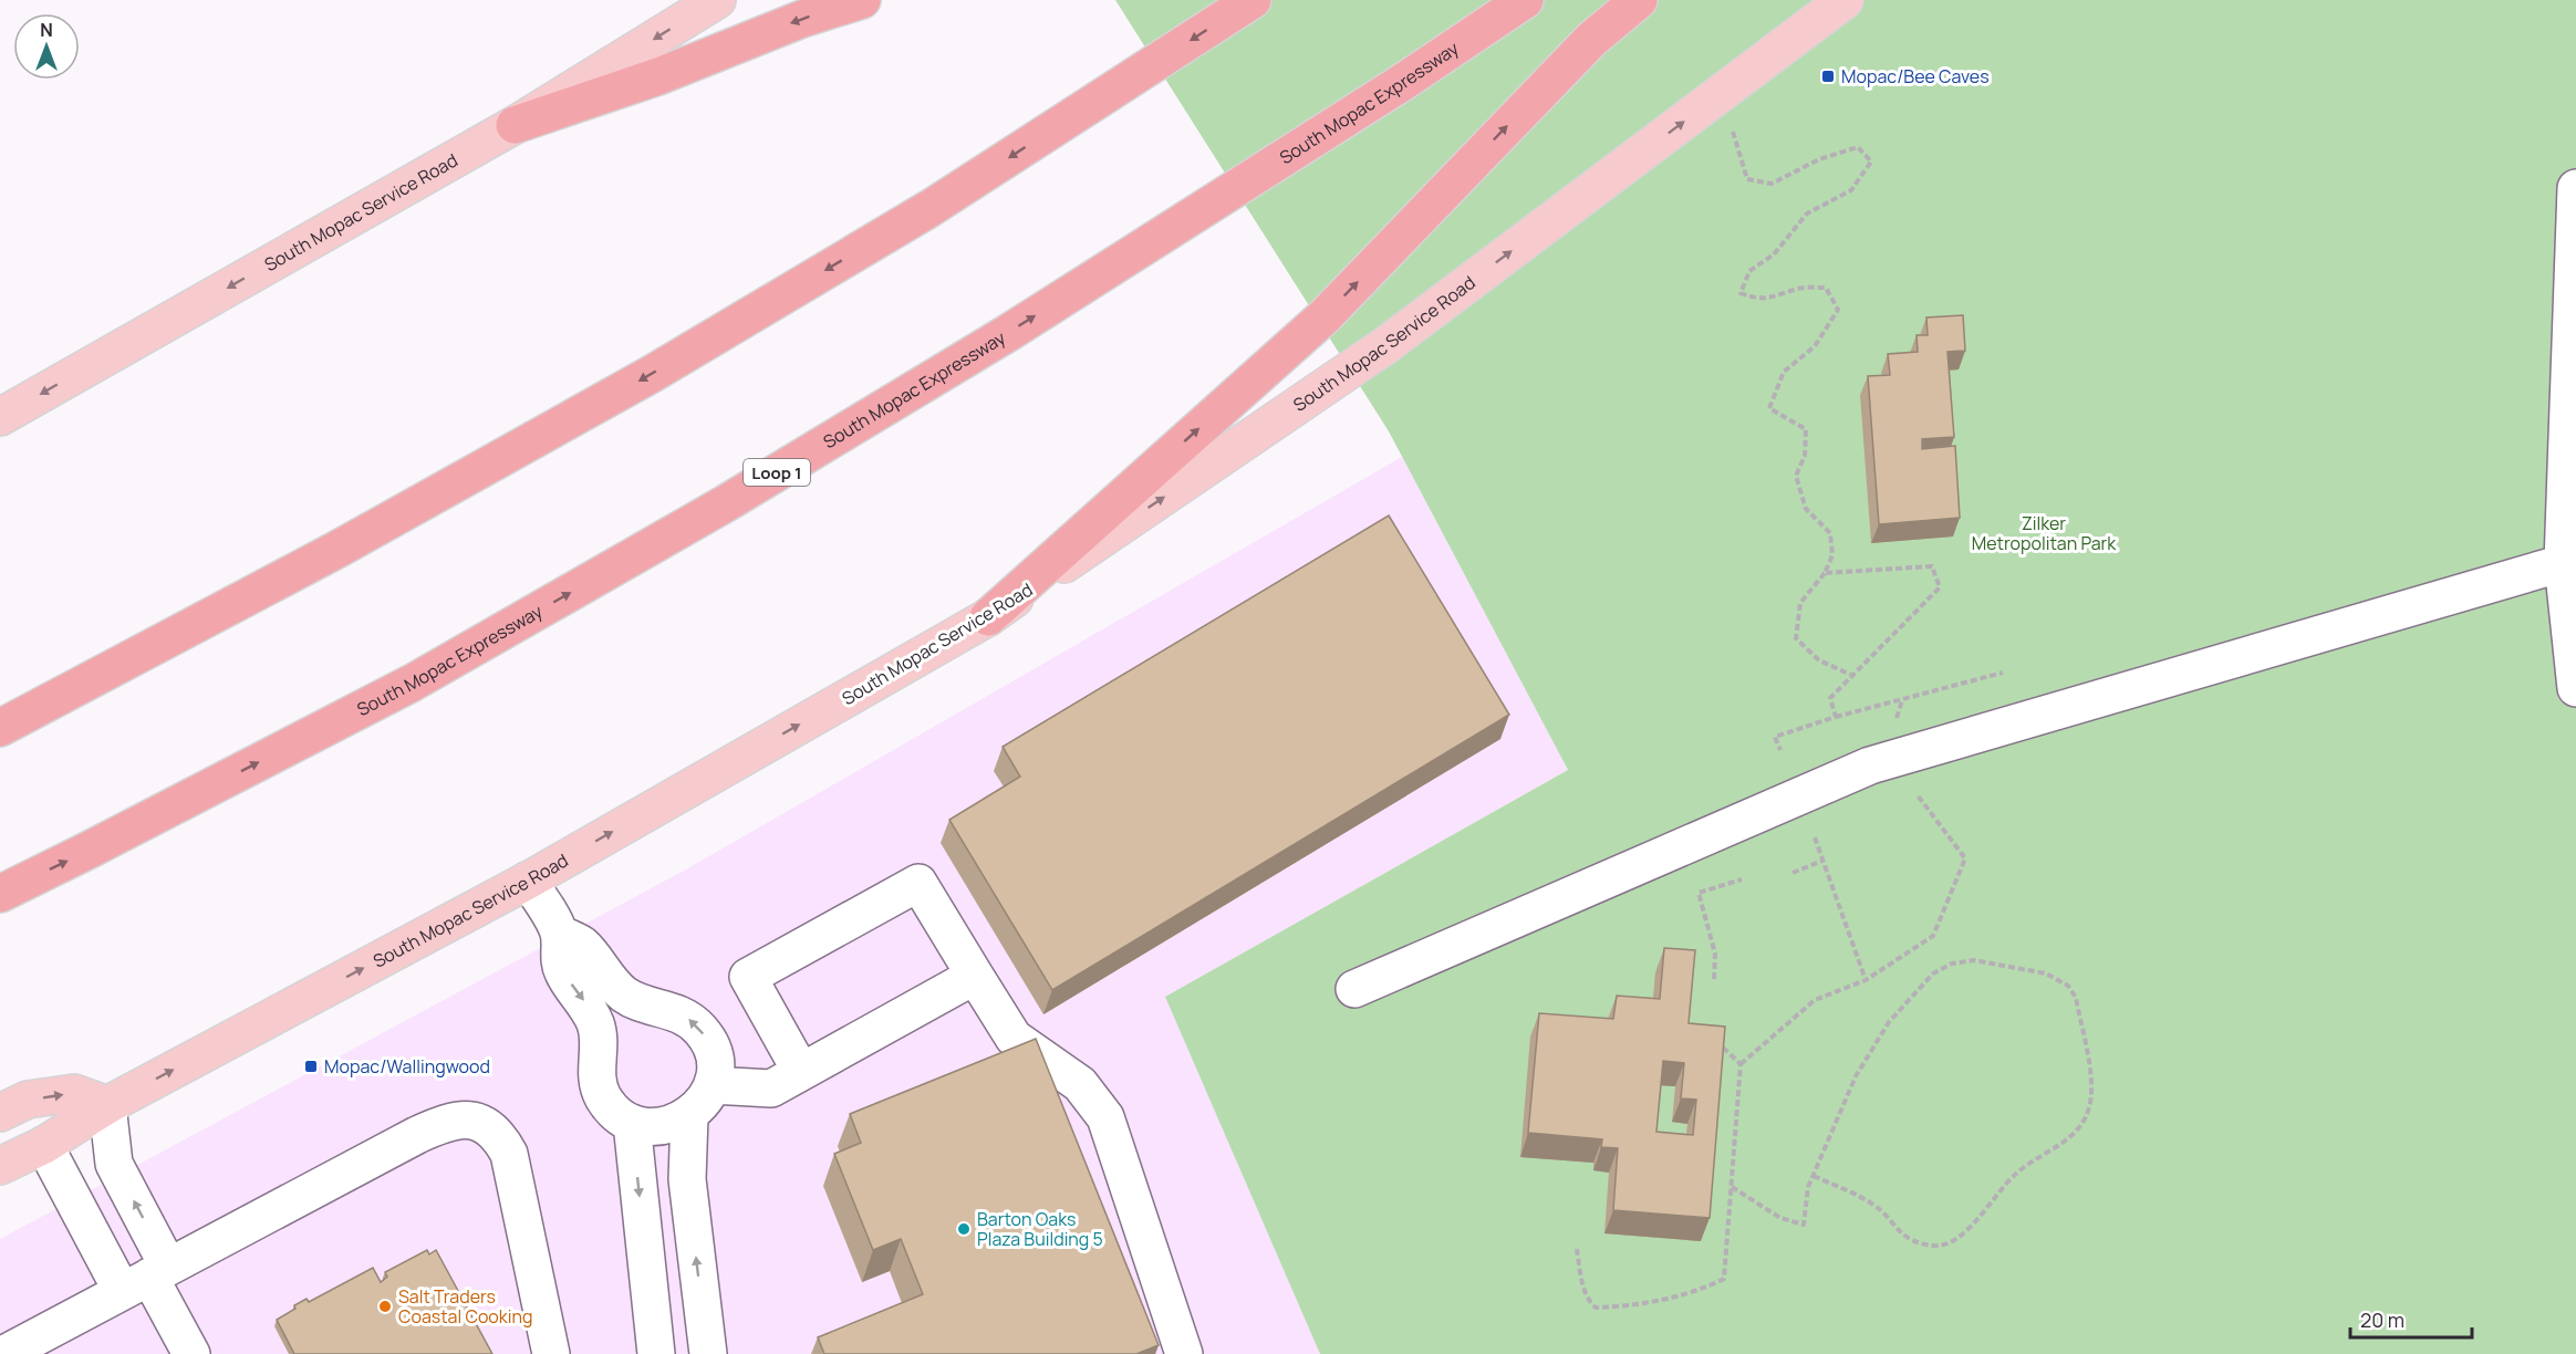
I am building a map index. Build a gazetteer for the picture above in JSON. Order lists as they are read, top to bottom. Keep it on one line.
{"streets":{"highway":["South Mopac Expressway","Loop 1"],"main road":["South Mopac Service Road"]},"parks":["Zilker Metropolitan Park"],"places":{"transit":["Mopac/Bee Caves","Mopac/Wallingwood"],"other":["Barton Oaks Plaza Building 5","Salt Traders Coastal Cooking"]},"scale_bar":"20 m","north":"top"}
